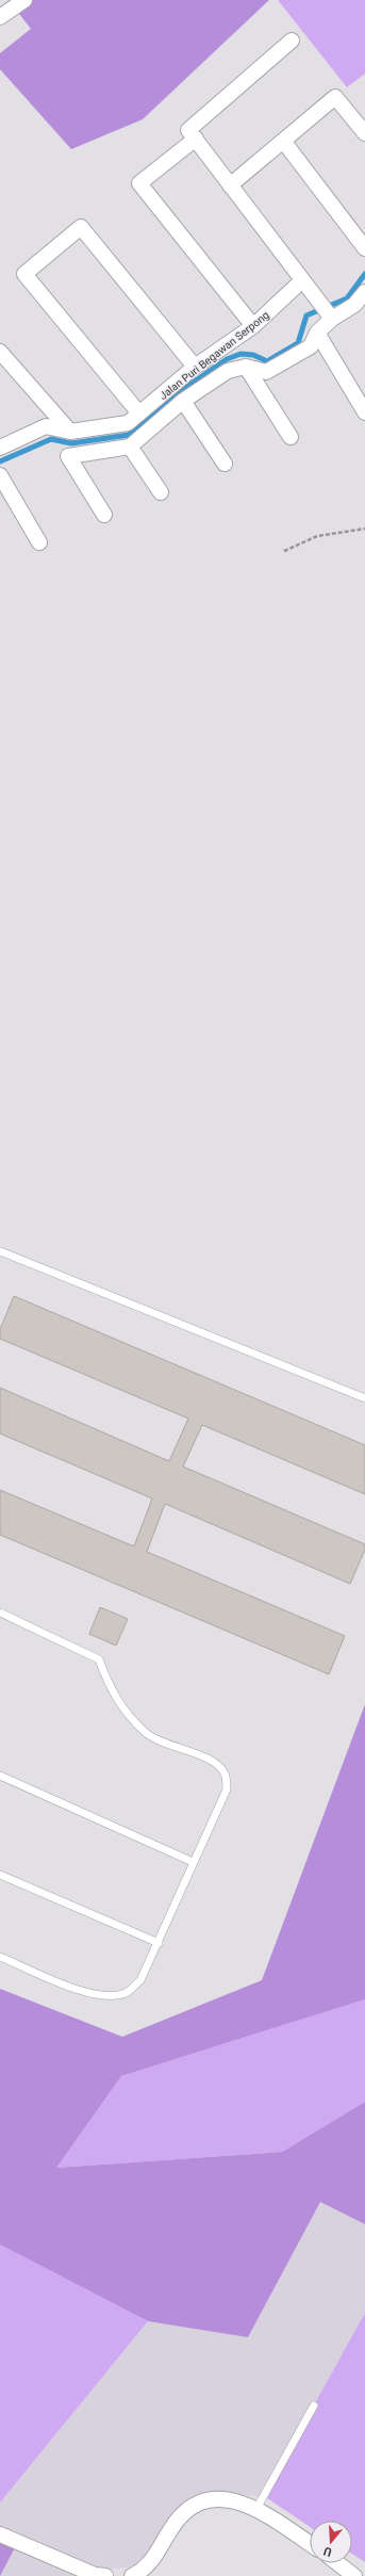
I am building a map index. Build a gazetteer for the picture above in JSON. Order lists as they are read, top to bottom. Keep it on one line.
{"streets":{"street":["Jalan Puri Begawan Serpong"]},"north":"bottom"}
